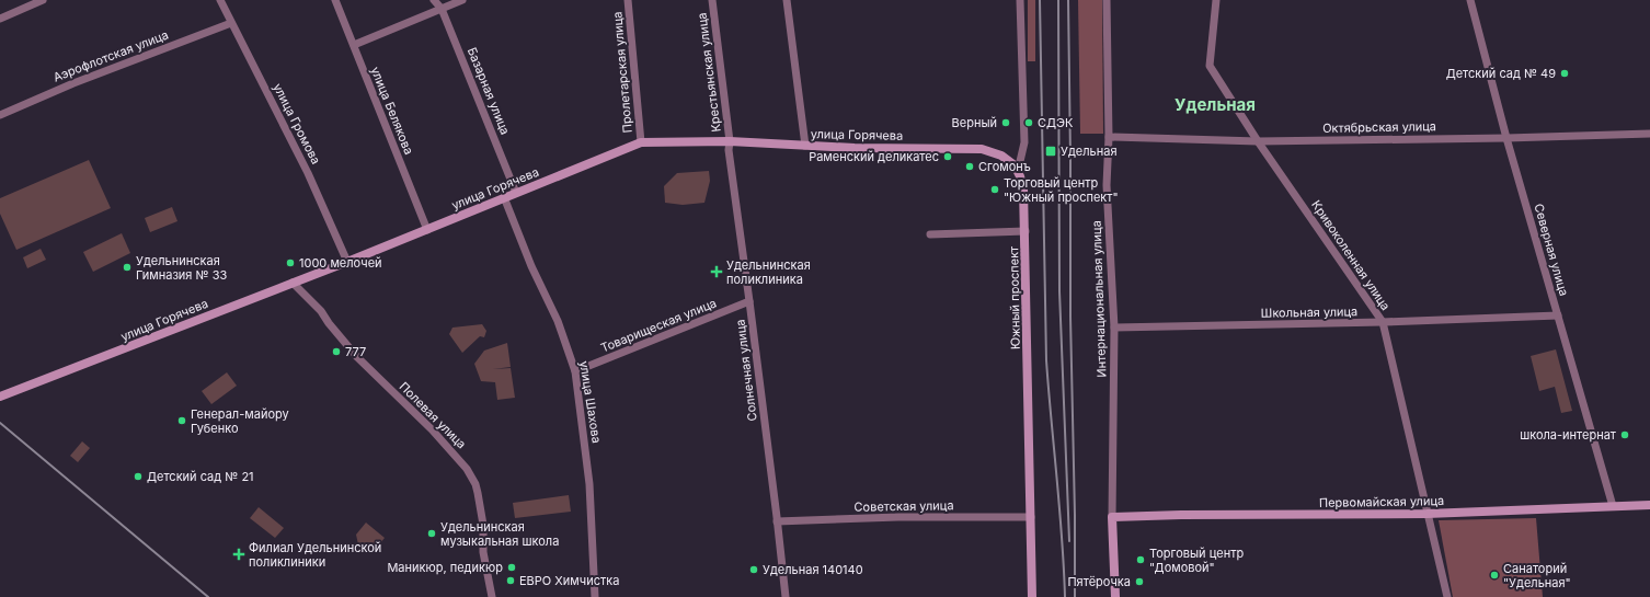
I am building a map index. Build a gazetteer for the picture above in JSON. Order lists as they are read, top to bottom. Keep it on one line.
{"streets":{"main road":["улица Горячева","Южный проспект","Интернациональная улица","Первомайская улица"],"street":["Аэрофлотская улица","Пролетарская улица","Крестьянская улица","Базарная улица","улица Белякова","улица Громова","Октябрьская улица","Северная улица","Кривоколенная улица","Школьная улица","Товарищеская улица","Солнечная улица","улица Шахова","Полевая улица","Советская улица"]},"crossings":[["Аэрофлотская улица","улица Громова"],["Пролетарская улица","улица Горячева"],["Крестьянская улица","улица Горячева"],["Крестьянская улица","Солнечная улица"],["Базарная улица","улица Горячева"],["улица Белякова","улица Горячева"],["улица Громова","улица Горячева"],["Октябрьская улица","Северная улица"],["Октябрьская улица","Кривоколенная улица"],["Октябрьская улица","Интернациональная улица"],["улица Горячева","Южный проспект"],["улица Горячева","Солнечная улица"],["улица Горячева","улица Шахова"],["улица Горячева","Полевая улица"],["Северная улица","Школьная улица"],["Северная улица","Первомайская улица"],["Кривоколенная улица","Школьная улица"],["Кривоколенная улица","Первомайская улица"],["Южный проспект","Советская улица"],["Интернациональная улица","Школьная улица"],["Интернациональная улица","Первомайская улица"],["Товарищеская улица","Солнечная улица"],["Товарищеская улица","улица Шахова"],["Солнечная улица","Советская улица"]],"districts":["Удельная"],"places":{"other":["Детский сад № 49","Верный","СДЭК","Раменский деликатес","Сгомонъ","Торговый центр \"Южный проспект\"","1000 мелочей","Удельнинская Гимназия № 33","777","Генерал-майору Губенко","школа-интернат","Детский сад № 21","Удельнинская музыкальная школа","Торговый центр \"Домовой\"","Маникюр, педикюр","Удельная 140140","Санаторий \"Удельная\"","ЕВРО Химчистка","Пятёрочка"],"transit":["Удельная"],"health":["Удельнинская поликлиника","Филиал Удельнинской поликлиники"]}}
